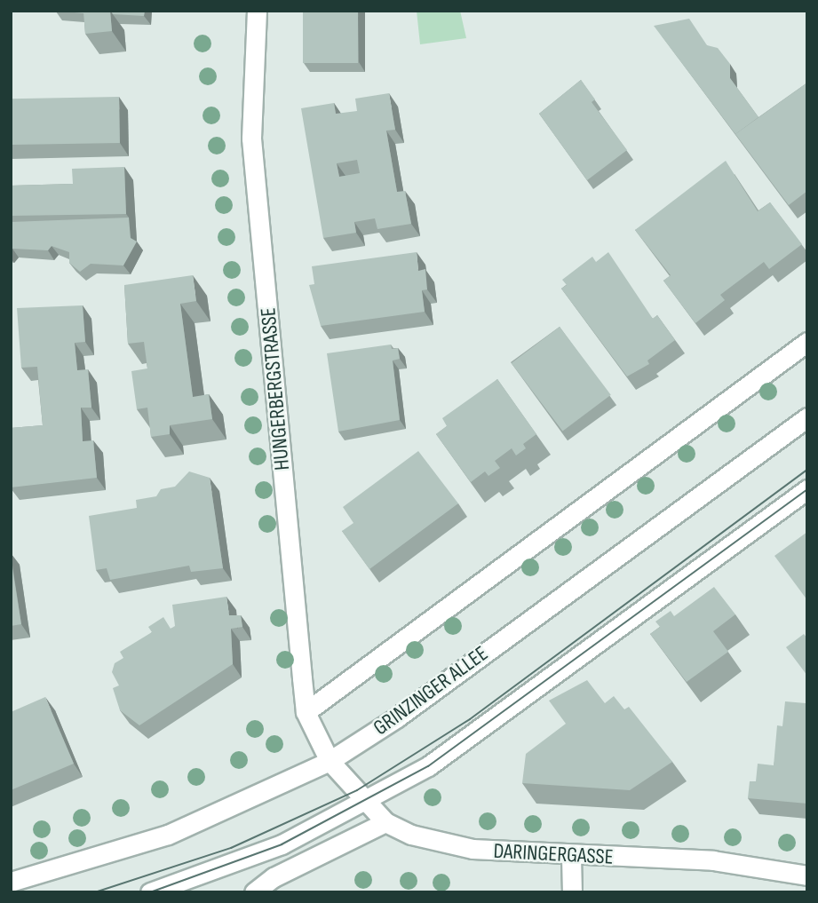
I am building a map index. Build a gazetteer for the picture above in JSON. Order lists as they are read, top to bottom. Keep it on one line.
{"streets":{"street":["HUNGERBERGSTRASSE","GRINZINGER ALLEE","DARINGERGASSE"]},"crossings":[["HUNGERBERGSTRASSE","GRINZINGER ALLEE"],["HUNGERBERGSTRASSE","DARINGERGASSE"],["GRINZINGER ALLEE","DARINGERGASSE"]]}
